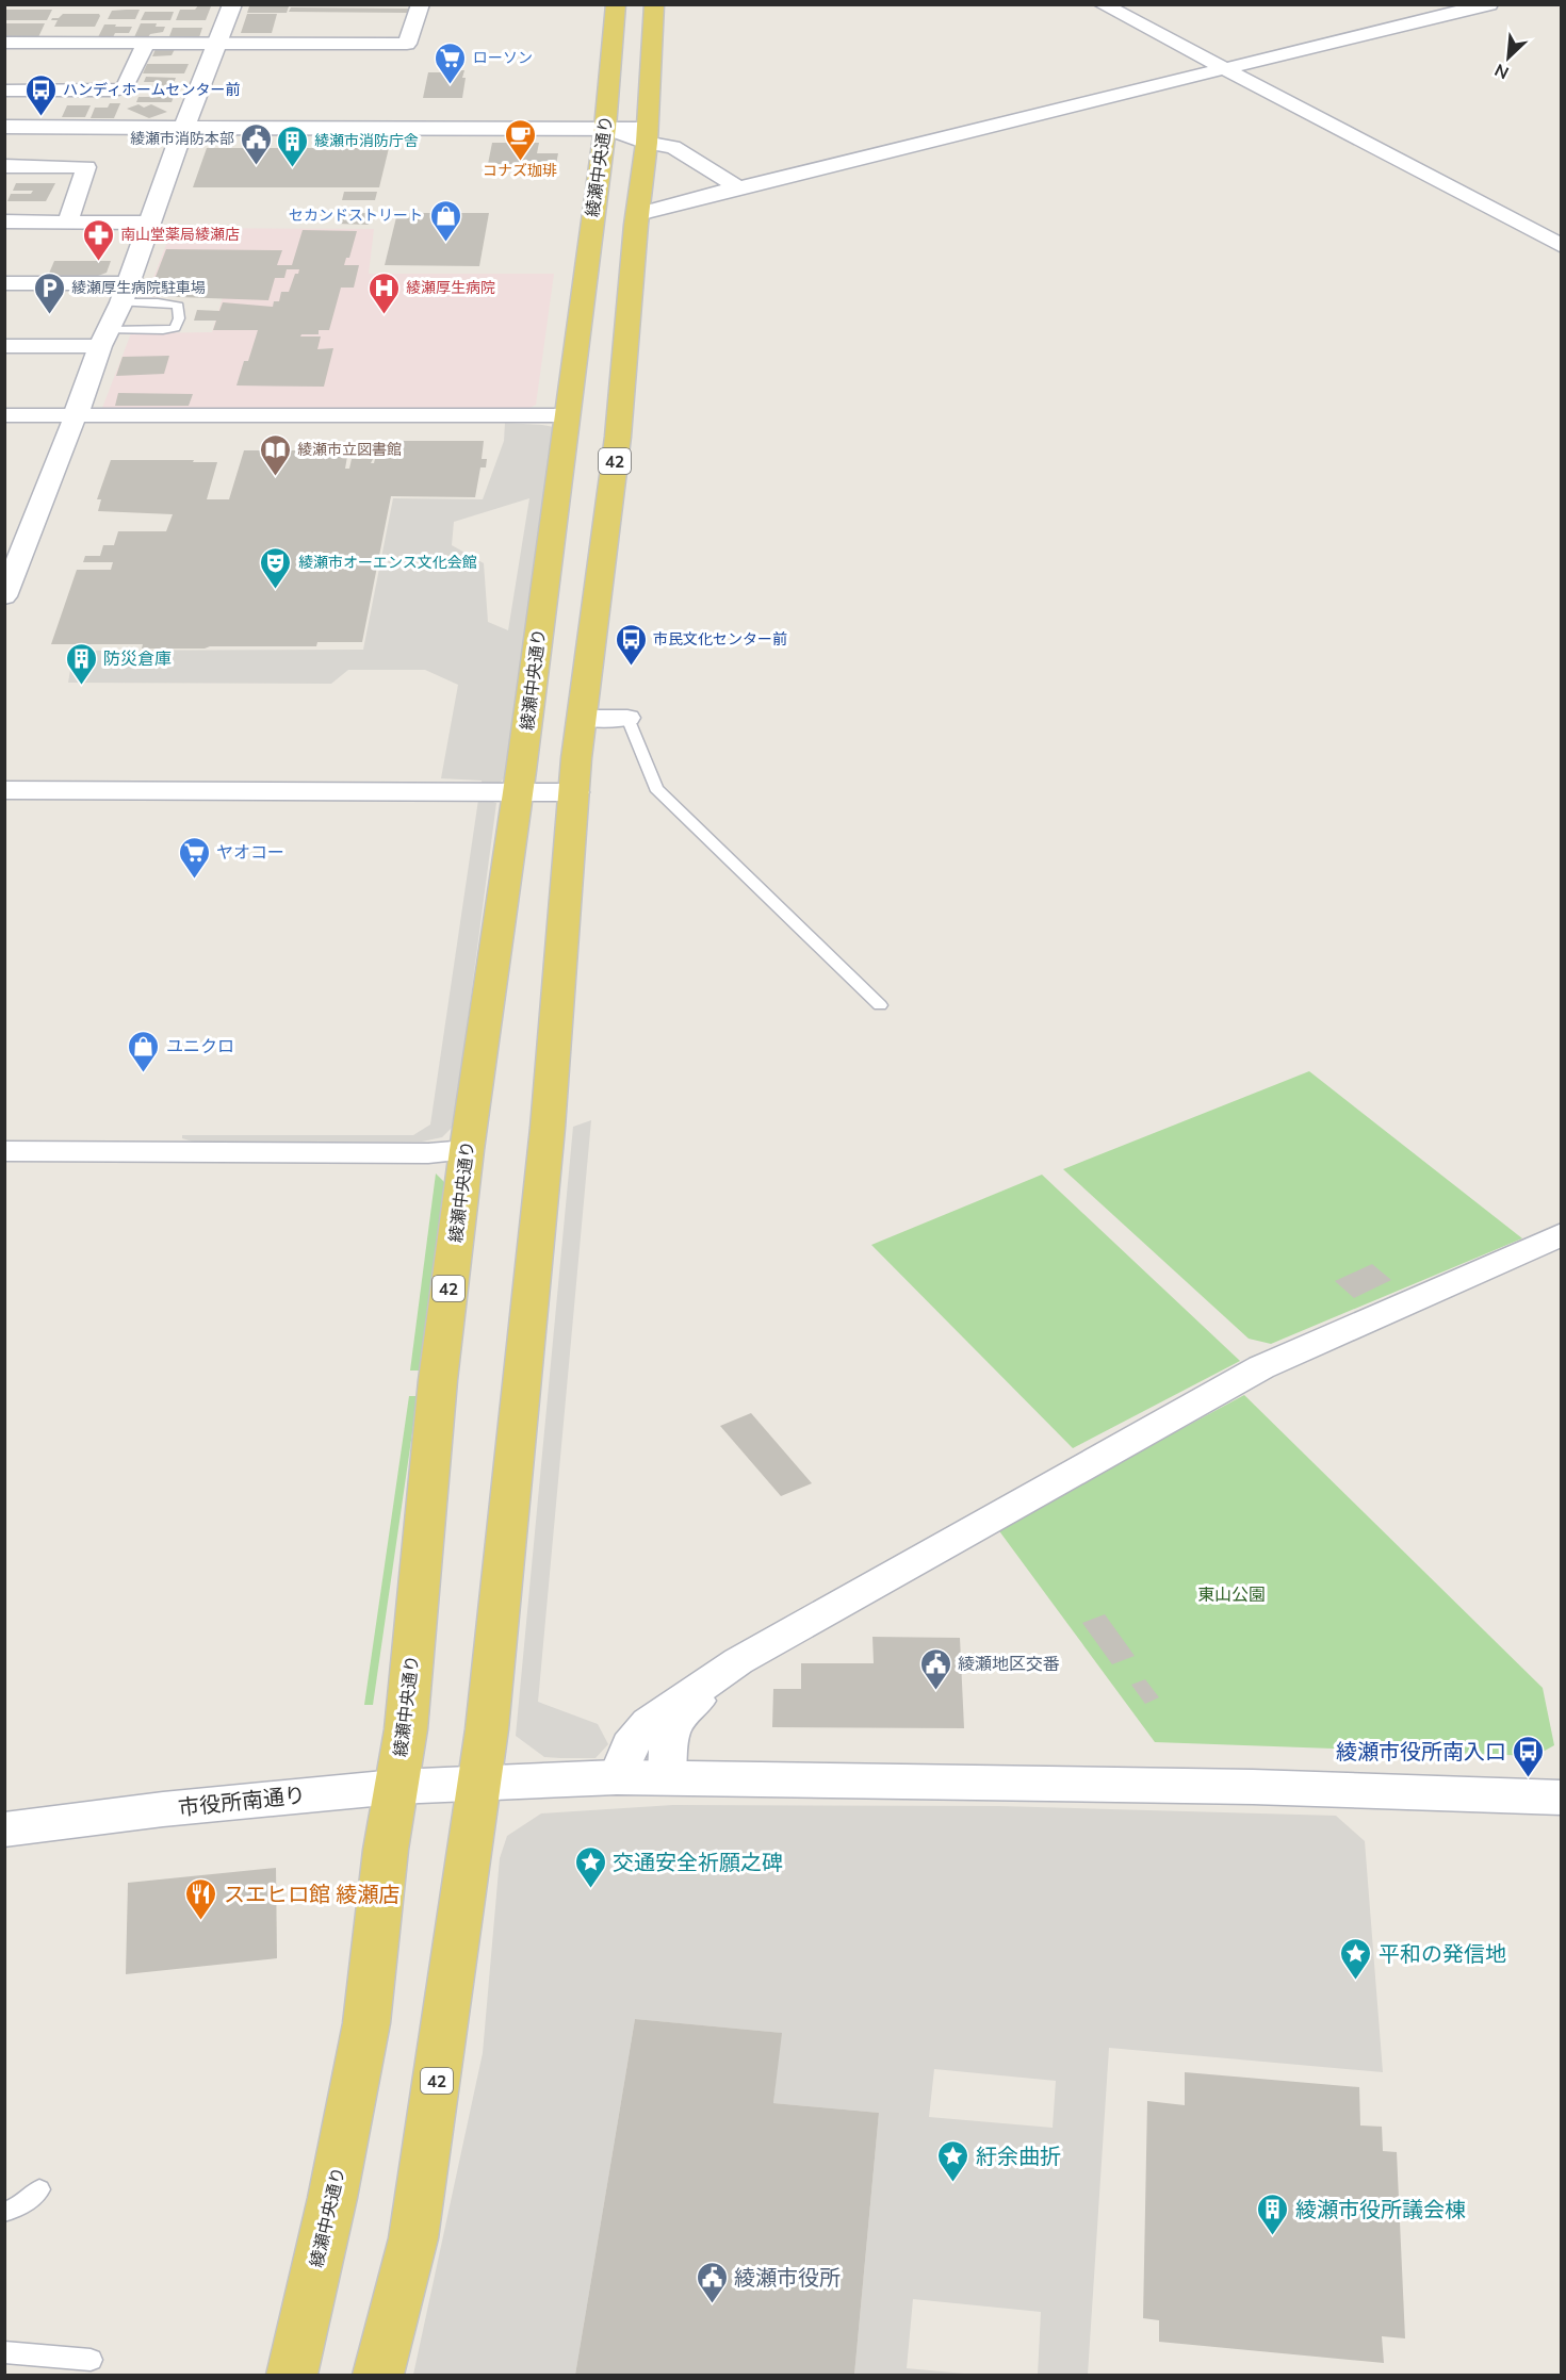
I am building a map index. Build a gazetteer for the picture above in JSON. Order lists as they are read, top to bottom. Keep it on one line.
{"streets":{"main road":["綾瀬中央通り","42"],"street":["市役所南通り"]},"crossings":[["綾瀬中央通り","市役所南通り"],["42","市役所南通り"]],"parks":["東山公園"],"places":{"supermarket":["ローソン","ヤオコー"],"bus stop":["ハンディホームセンター前","市民文化センター前","綾瀬市役所南入口"],"cafe":["コナズ珈琲"],"public building":["綾瀬市消防本部","綾瀬地区交番","綾瀬市役所"],"building":["綾瀬市消防庁舎","防災倉庫","綾瀬市役所議会棟"],"shop":["セカンドストリート","ユニクロ"],"pharmacy":["南山堂薬局綾瀬店"],"parking":["綾瀬厚生病院駐車場"],"hospital":["綾瀬厚生病院"],"library":["綾瀬市立図書館"],"theatre":["綾瀬市オーエンス文化会館"],"place":["交通安全祈願之碑","平和の発信地","紆余曲折"],"restaurant":["スエヒロ館 綾瀬店"]},"north":"bottom left"}
